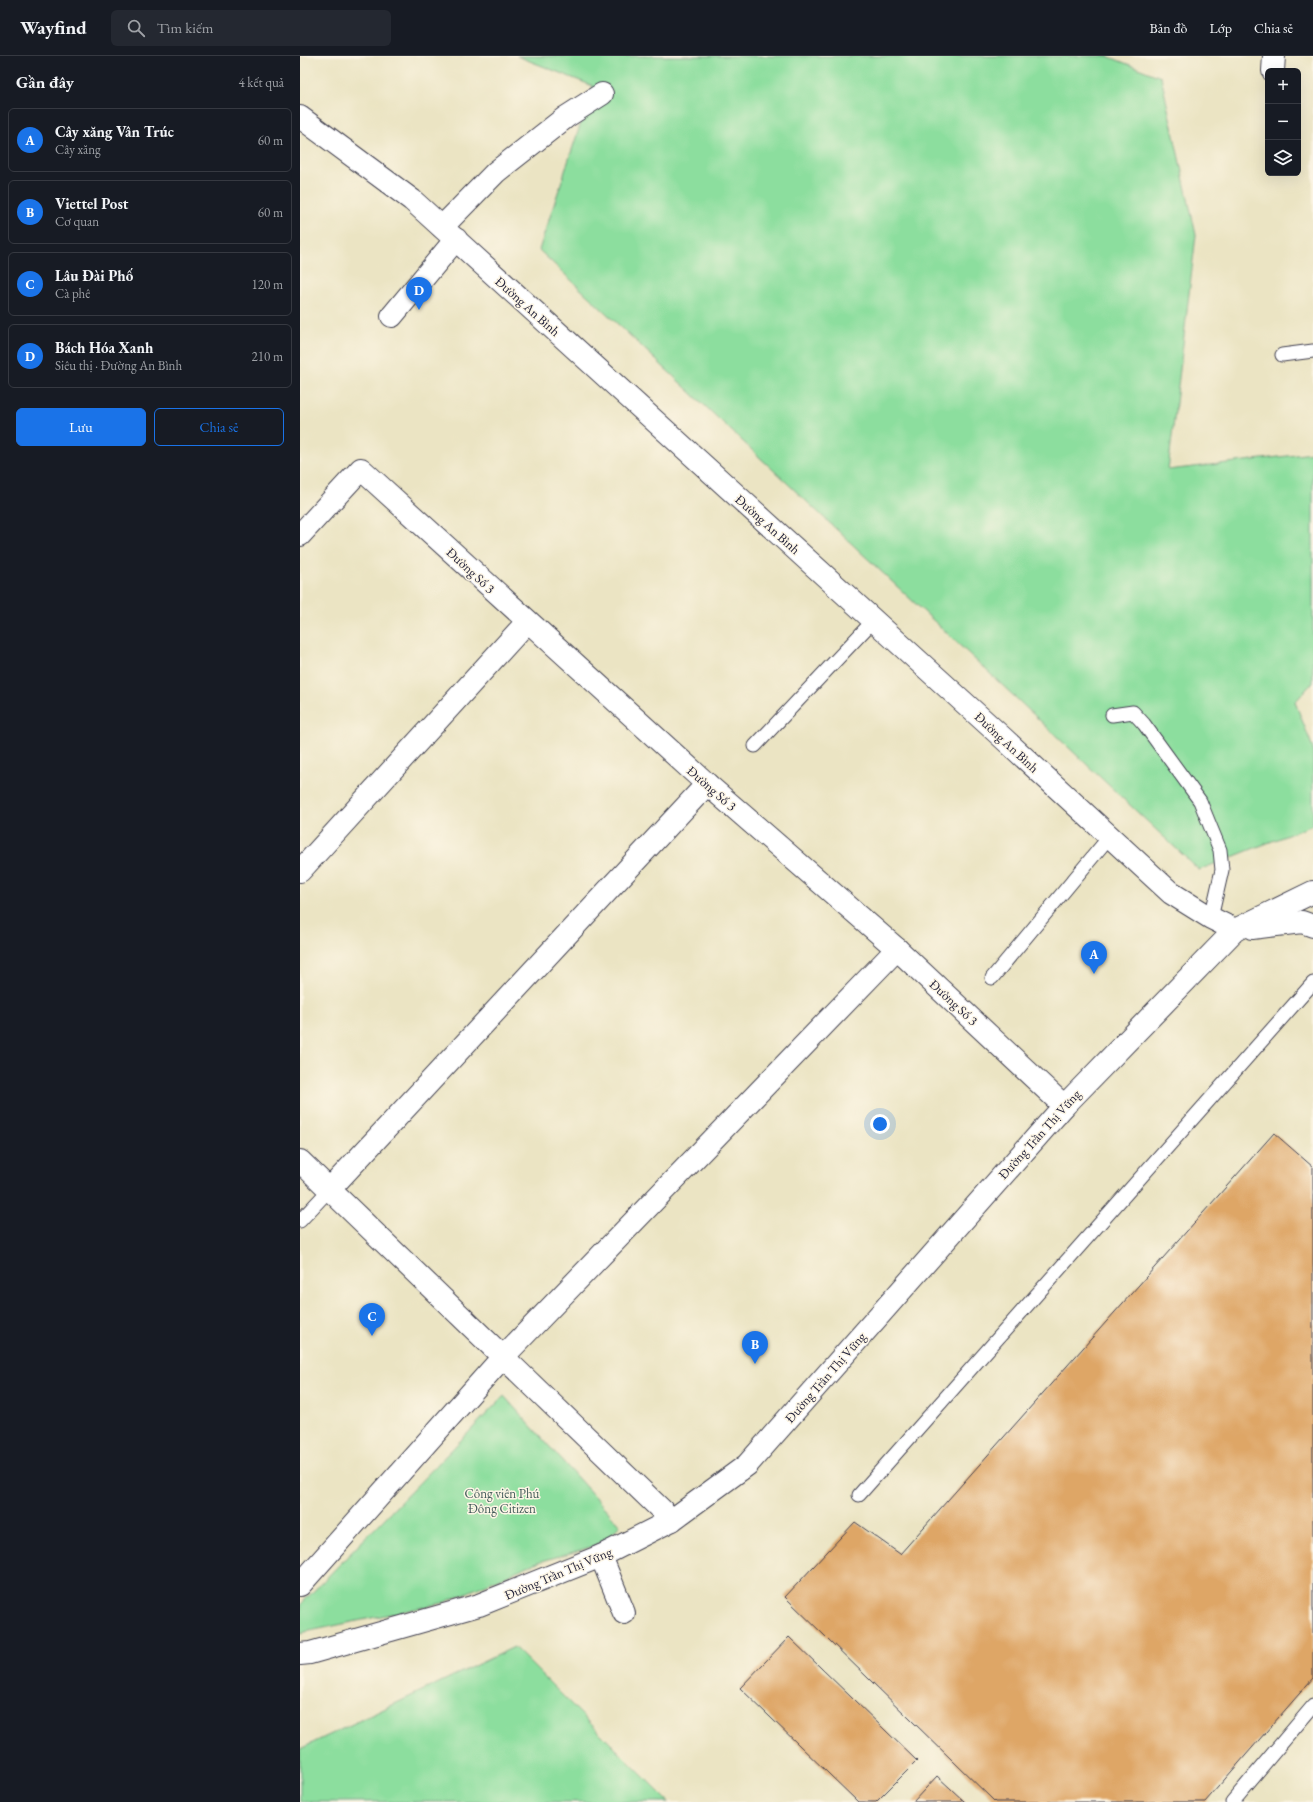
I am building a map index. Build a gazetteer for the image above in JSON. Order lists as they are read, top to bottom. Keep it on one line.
{"streets":{"street":["Đường An Bình","Đường Số 3","Đường Trần Thị Vững"]},"crossings":[["Đường An Bình","Đường Trần Thị Vững"],["Đường Số 3","Đường Trần Thị Vững"]],"parks":["Công viên Phú Đông Citizen"],"page":{"header":"Wayfind","search":"Tìm kiếm","nav":["Bản đồ","Lớp","Chia sẻ"],"heading":["Gần đây","4 kết quả"],"map_buttons":["+","−"],"list":[{"mark":"A","name":"Cây xăng Vân Trúc","note":"Cây xăng","value":"60 m"},{"mark":"B","name":"Viettel Post","note":"Cơ quan","value":"60 m"},{"mark":"C","name":"Lâu Đài Phố","note":"Cà phê","value":"120 m"},{"mark":"D","name":"Bách Hóa Xanh","note":"Siêu thị · Đường An Bình","value":"210 m"}],"pins":["D","A","C","B"],"buttons":["Lưu","Chia sẻ"]}}
